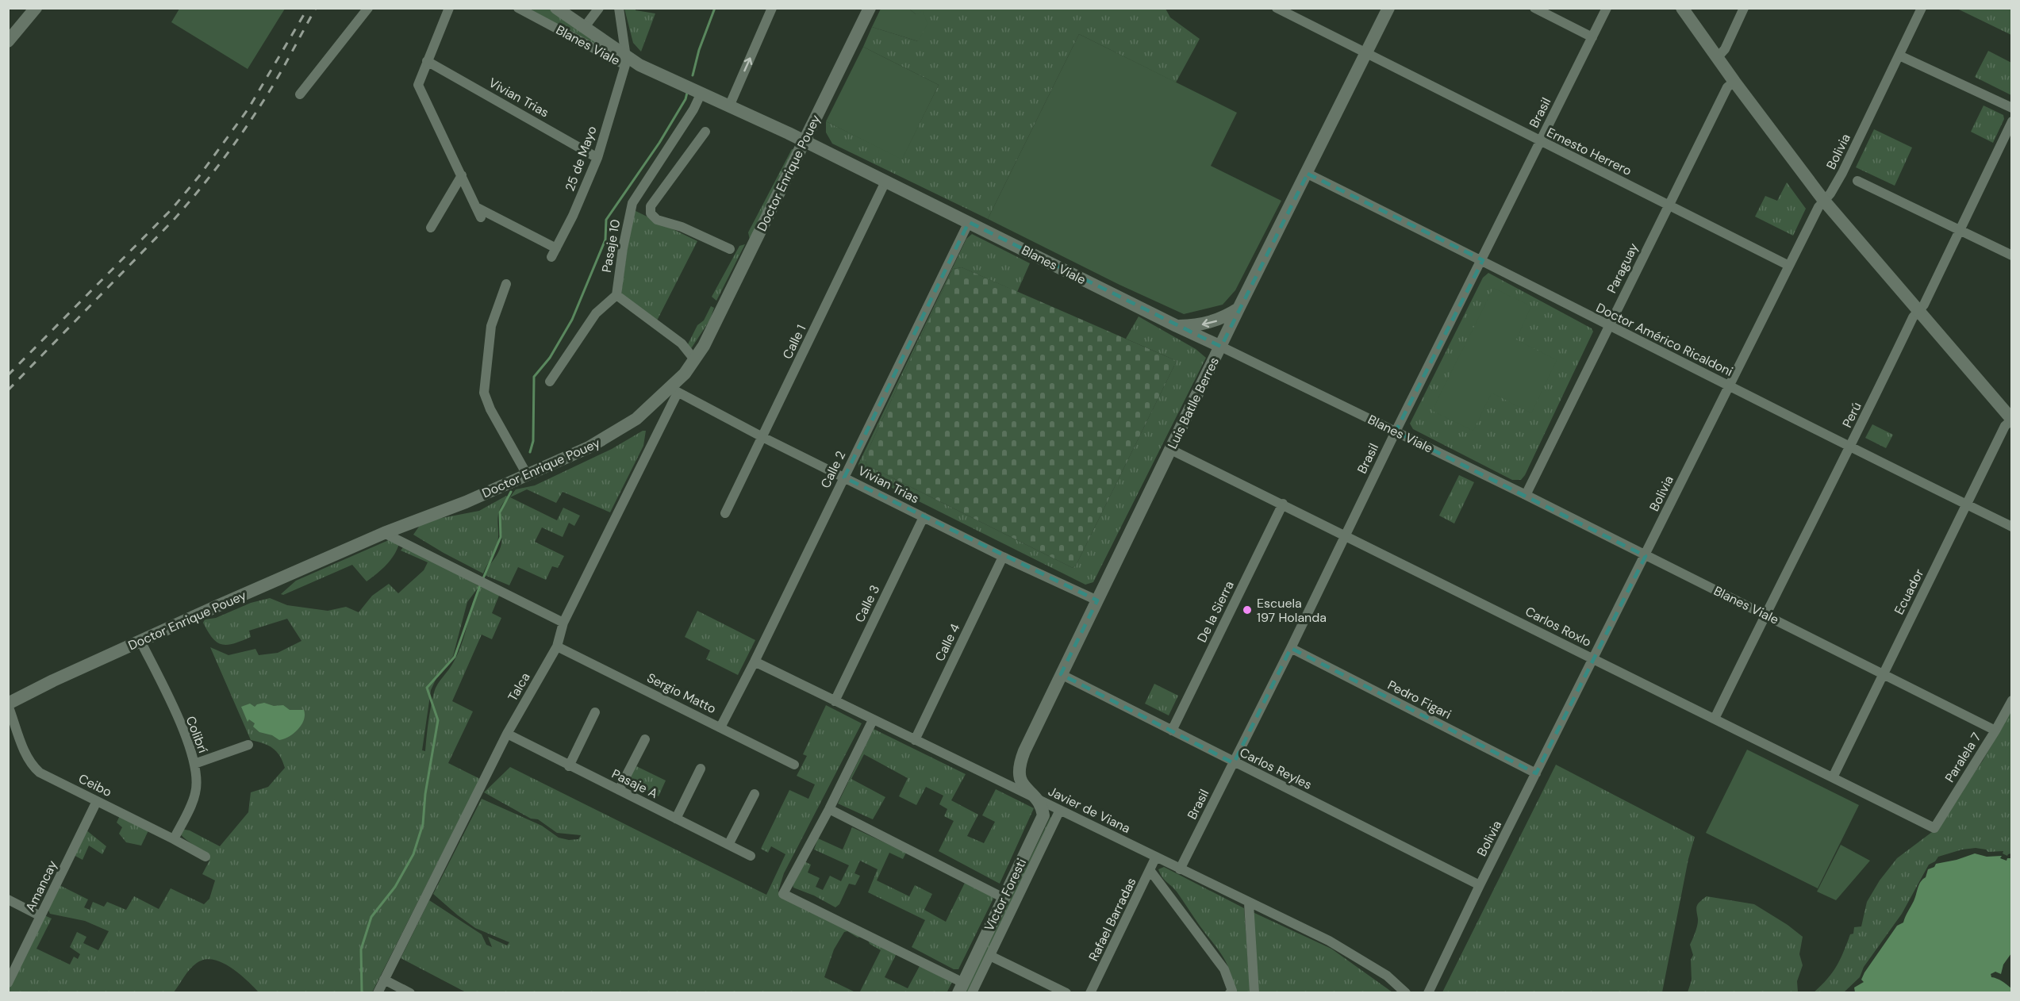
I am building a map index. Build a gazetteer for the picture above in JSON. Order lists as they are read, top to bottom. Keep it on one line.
{"streets":{"street":["Blanes Viale","Vivian Trias","Brasil","Ernesto Herrero","Bolivia","25 de Mayo","Doctor Enrique Pouey","Pasaje 10","Paraguay","Doctor Américo Ricaldoni","Calle 1","Luis Batlle Berres","Perú","Calle 2","Ecuador","Calle 3","De la Sierra","Carlos Roxlo","Calle 4","Talca","Sergio Matto","Pedro Figari","Colibrí","Paralela 7","Carlos Reyles","Pasaje A","Ceibo","Javier de Viana","Amancay","Víctor Foresti","Rafael Barradas"]},"crossings":[["Blanes Viale","Brasil"],["Blanes Viale","Bolivia"],["Blanes Viale","25 de Mayo"],["Blanes Viale","Doctor Enrique Pouey"],["Blanes Viale","Pasaje 10"],["Blanes Viale","Paraguay"],["Blanes Viale","Calle 1"],["Blanes Viale","Luis Batlle Berres"],["Blanes Viale","Perú"],["Blanes Viale","Calle 2"],["Blanes Viale","Ecuador"],["Blanes Viale","Paralela 7"],["Vivian Trias","25 de Mayo"],["Vivian Trias","Doctor Enrique Pouey"],["Vivian Trias","Calle 1"],["Vivian Trias","Luis Batlle Berres"],["Vivian Trias","Calle 2"],["Vivian Trias","Calle 3"],["Vivian Trias","Calle 4"],["Vivian Trias","Talca"],["Brasil","Ernesto Herrero"],["Brasil","Doctor Américo Ricaldoni"],["Brasil","Carlos Roxlo"],["Brasil","Pedro Figari"],["Brasil","Carlos Reyles"],["Brasil","Javier de Viana"],["Ernesto Herrero","Bolivia"],["Ernesto Herrero","Paraguay"],["Ernesto Herrero","Luis Batlle Berres"],["Bolivia","Doctor Américo Ricaldoni"],["Bolivia","Carlos Roxlo"],["Bolivia","Pedro Figari"],["Bolivia","Carlos Reyles"],["Doctor Enrique Pouey","Talca"],["Doctor Enrique Pouey","Colibrí"],["Doctor Enrique Pouey","Ceibo"],["Paraguay","Doctor Américo Ricaldoni"],["Doctor Américo Ricaldoni","Luis Batlle Berres"],["Doctor Américo Ricaldoni","Perú"],["Doctor Américo Ricaldoni","Ecuador"],["Luis Batlle Berres","Carlos Roxlo"],["Luis Batlle Berres","Carlos Reyles"],["Luis Batlle Berres","Javier de Viana"],["Luis Batlle Berres","Víctor Foresti"],["Perú","Carlos Roxlo"],["Calle 2","Sergio Matto"],["Calle 2","Javier de Viana"],["Ecuador","Carlos Roxlo"],["Calle 3","Javier de Viana"],["De la Sierra","Carlos Roxlo"],["De la Sierra","Carlos Reyles"],["Carlos Roxlo","Paralela 7"],["Calle 4","Javier de Viana"],["Talca","Sergio Matto"],["Talca","Pasaje A"],["Colibrí","Ceibo"],["Ceibo","Amancay"],["Javier de Viana","Víctor Foresti"],["Javier de Viana","Rafael Barradas"]],"places":["Escuela 197 Holanda"]}
